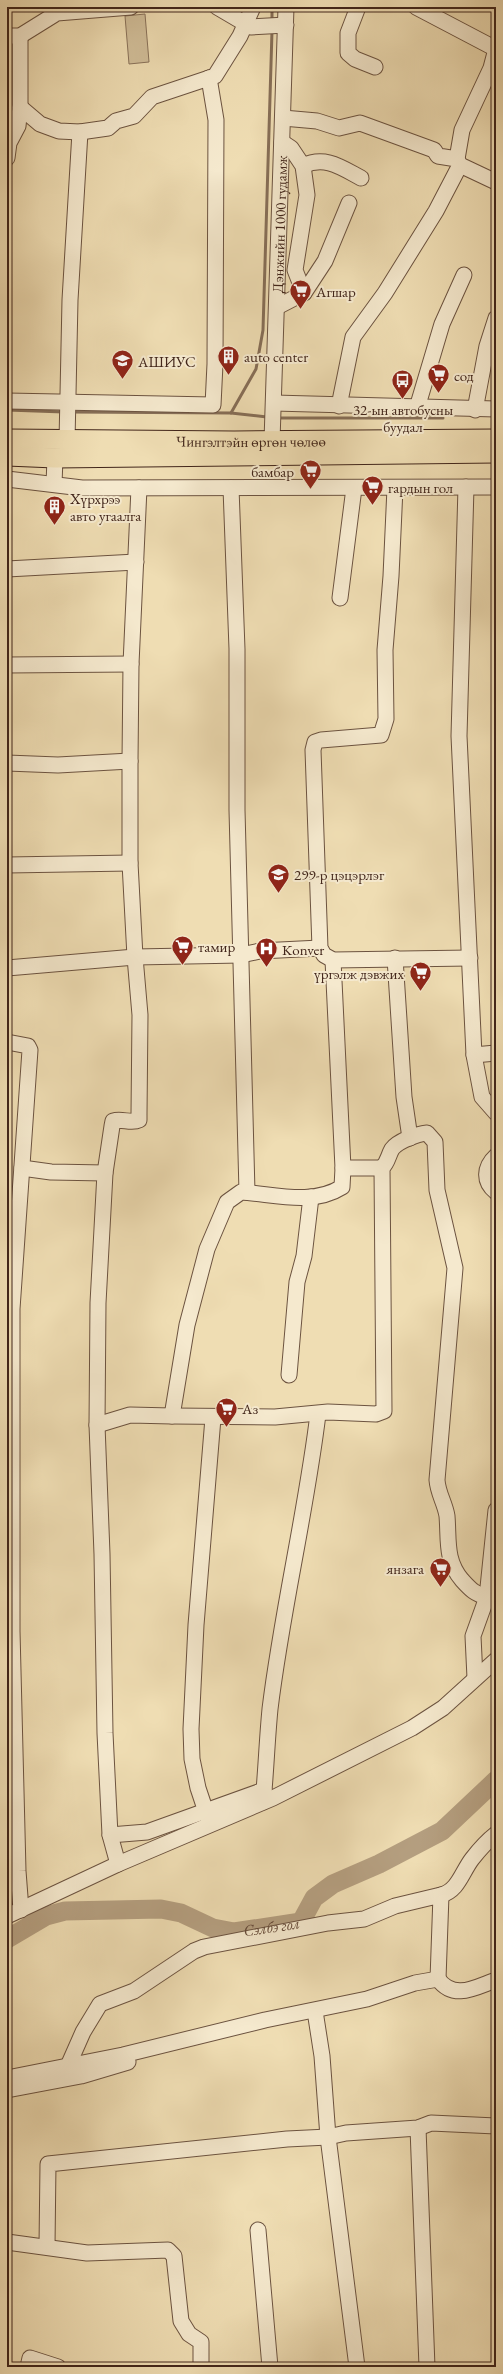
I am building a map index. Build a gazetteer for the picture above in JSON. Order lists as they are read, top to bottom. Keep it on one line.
{"streets":{"main road":["Чингэлтэйн өргөн чөлөө"],"street":["Дэнжийн 1000 гудамж"]},"crossings":[["Дэнжийн 1000 гудамж","Чингэлтэйн өргөн чөлөө"]],"water":["Сэлбэ гол"],"places":{"supermarket":["Агшар","сод","бамбар","гардын гол","тамир","үргэлж дэвжих","Аз","янзага"],"building":["auto center","Хүрхрээ авто угаалга"],"school or university":["АШИУС","299-р цэцэрлэг"],"bus stop":["32-ын автобусны буудал"],"hospital":["Konver"]}}
